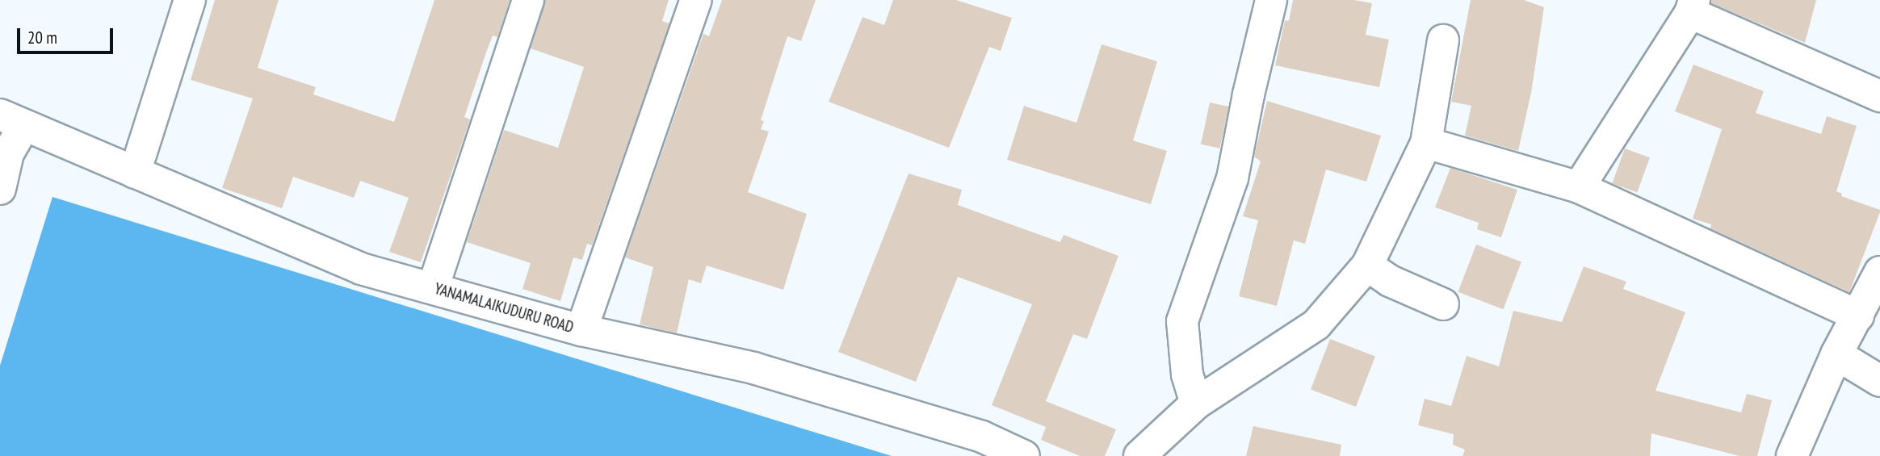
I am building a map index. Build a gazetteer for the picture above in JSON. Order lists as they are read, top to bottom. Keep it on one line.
{"streets":{"street":["YANAMALAIKUDURU ROAD"]},"scale_bar":"20 m"}
